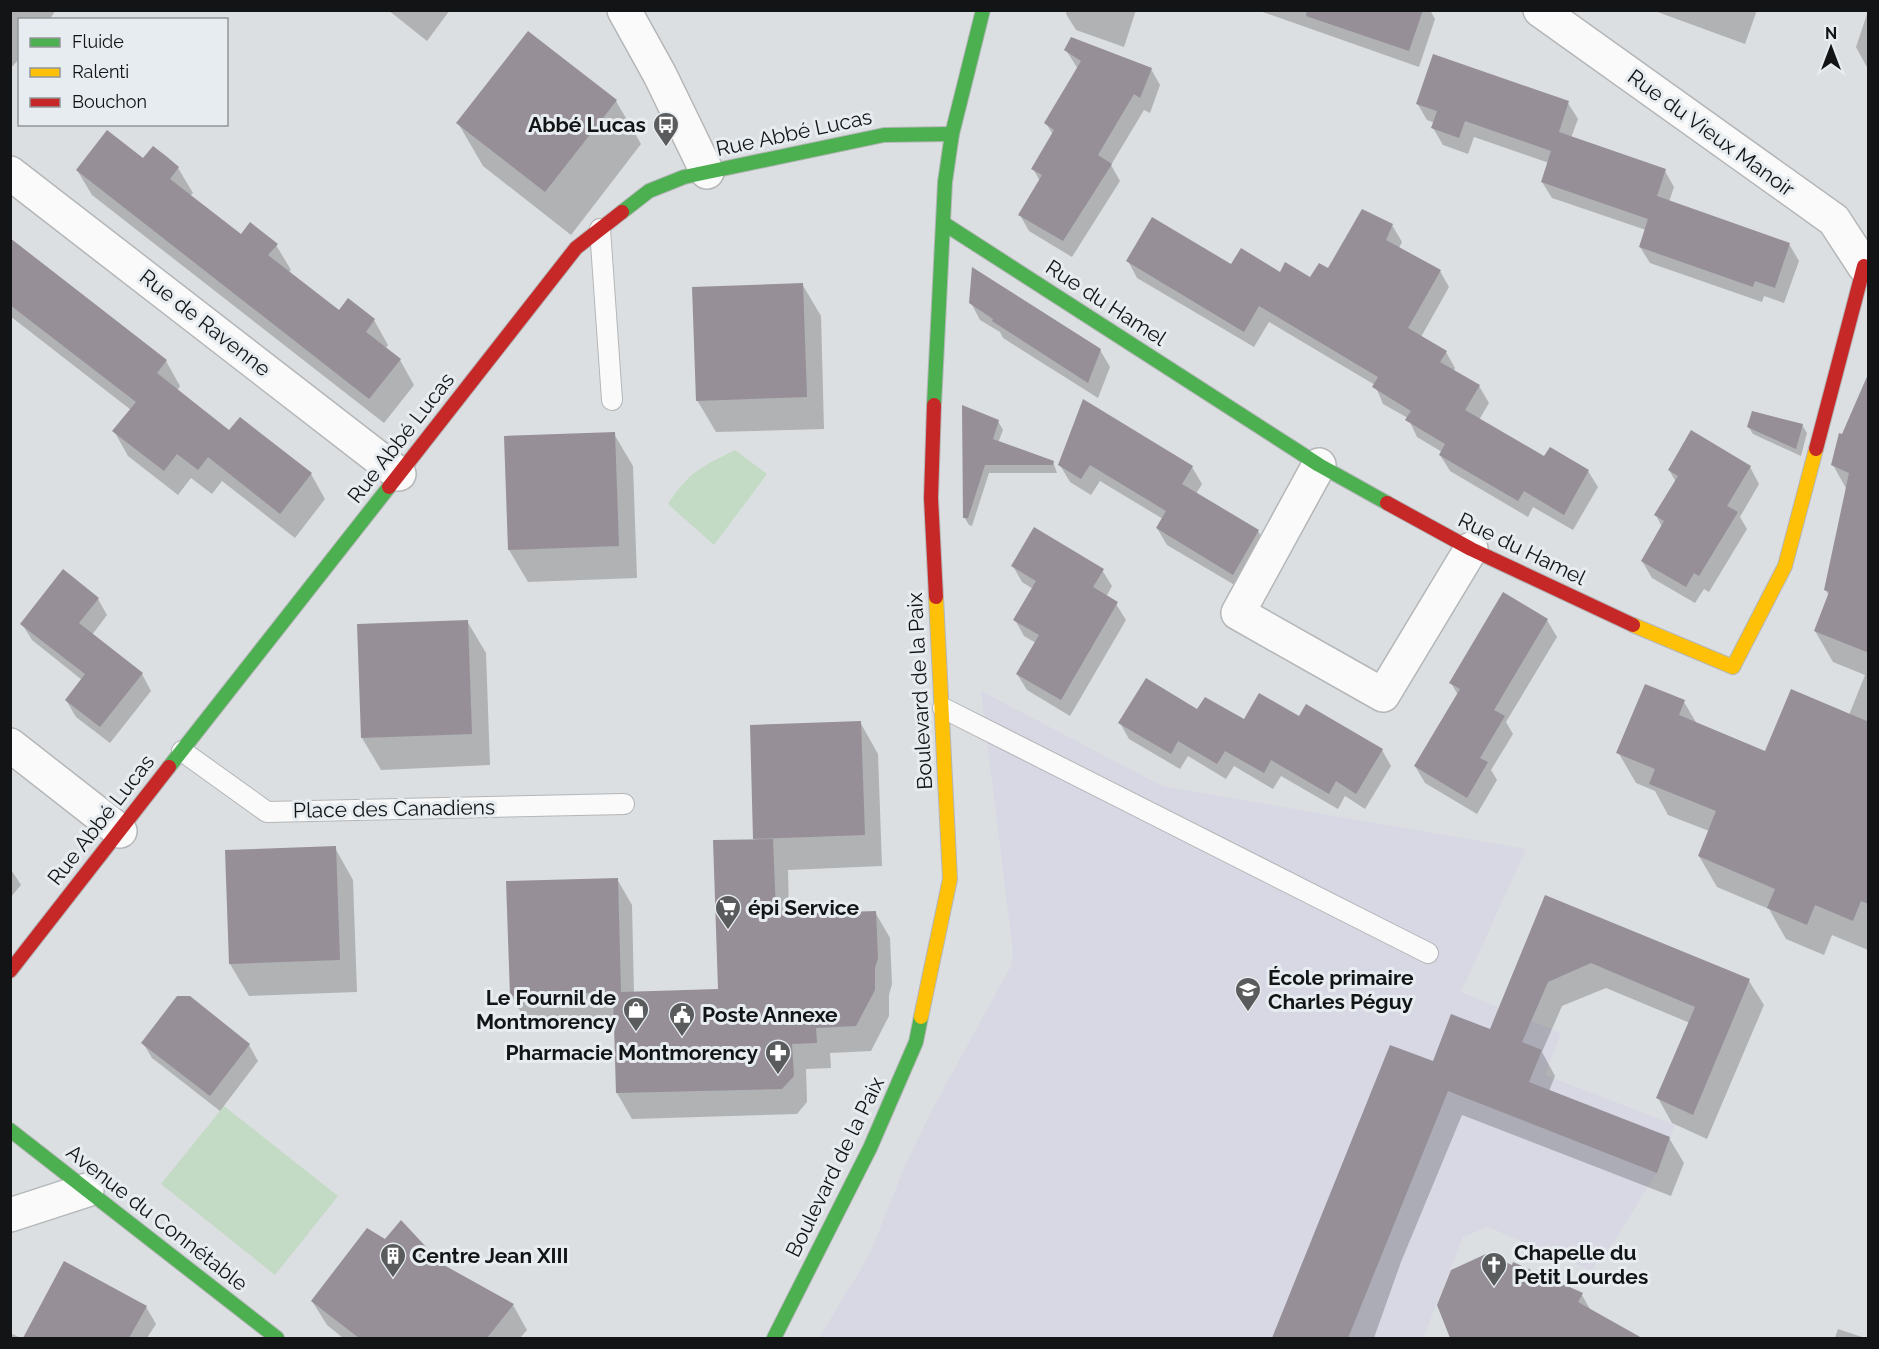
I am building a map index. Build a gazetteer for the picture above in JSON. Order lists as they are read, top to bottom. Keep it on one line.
{"streets":{"street":["Rue Abbé Lucas","Rue du Vieux Manoir","Rue du Hamel","Rue de Ravenne","Boulevard de la Paix","Avenue du Connétable"],"lane":["Place des Canadiens"]},"crossings":[["Rue Abbé Lucas","Rue de Ravenne"],["Rue Abbé Lucas","Boulevard de la Paix"],["Rue Abbé Lucas","Place des Canadiens"],["Rue du Vieux Manoir","Rue du Hamel"],["Rue du Hamel","Boulevard de la Paix"]],"places":{"bus stop":["Abbé Lucas"],"supermarket":["épi Service"],"school or university":["École primaire Charles Péguy"],"shop":["Le Fournil de Montmorency"],"public building":["Poste Annexe"],"pharmacy":["Pharmacie Montmorency"],"building":["Centre Jean XIII"],"church":["Chapelle du Petit Lourdes"]},"legend":["Fluide","Ralenti","Bouchon"],"north":"top"}
